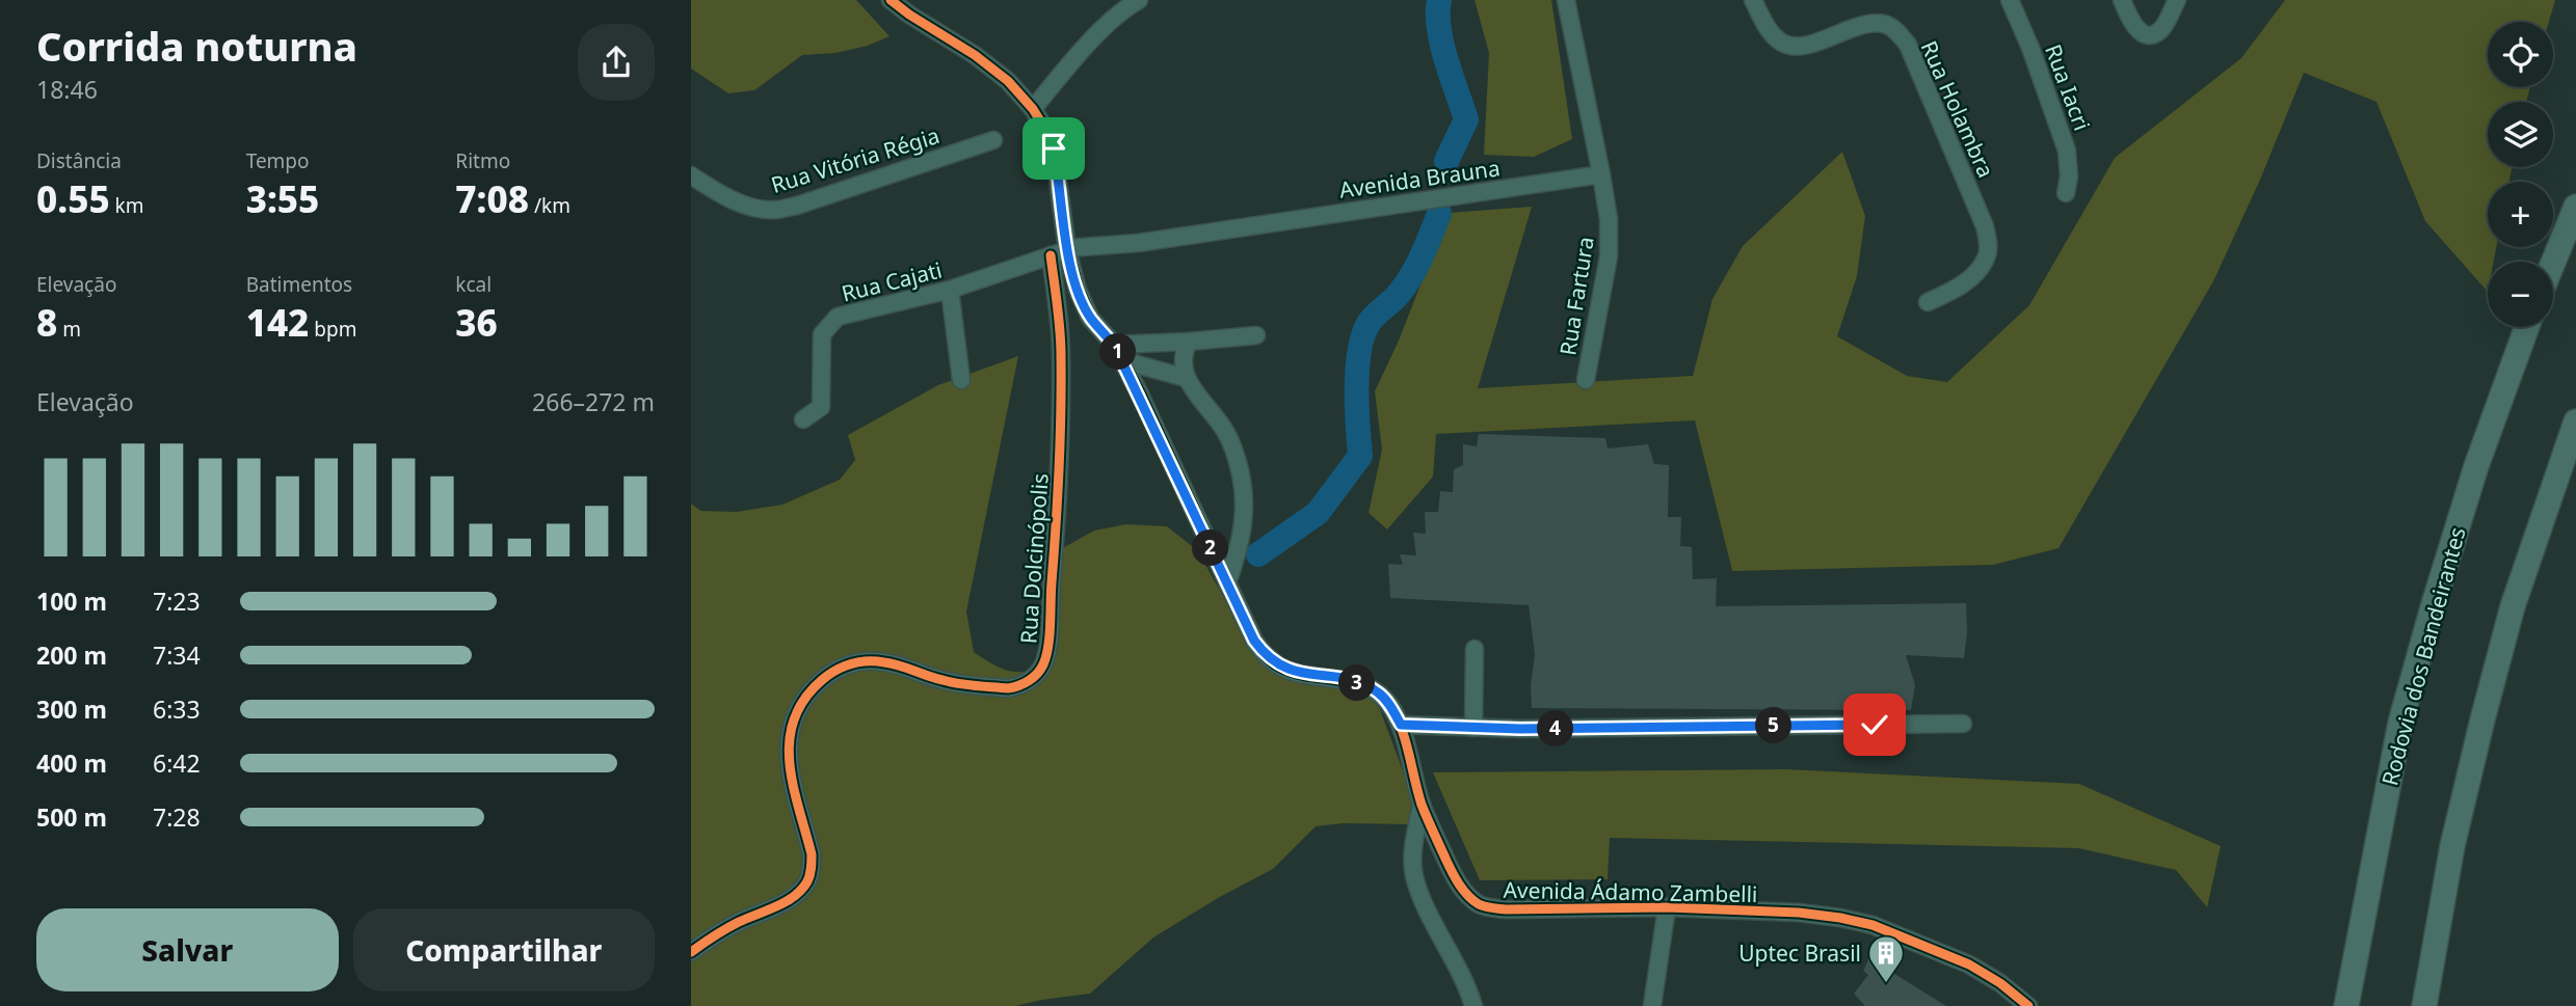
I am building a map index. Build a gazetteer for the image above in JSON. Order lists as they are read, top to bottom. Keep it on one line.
{"streets":{"highway":["Rodovia dos Bandeirantes"],"street":["Rua Iacri","Rua Holambra","Rua Vitória Régia","Avenida Brauna","Rua Cajati","Rua Fartura","Rua Dolcinópolis","Avenida Ádamo Zambelli"]},"crossings":[["Avenida Brauna","Rua Cajati"],["Avenida Brauna","Rua Fartura"],["Avenida Brauna","Avenida Ádamo Zambelli"],["Rua Cajati","Rua Dolcinópolis"],["Rua Cajati","Avenida Ádamo Zambelli"]],"places":{"building":["Uptec Brasil"]},"page":{"heading":["Corrida noturna","18:46"],"map_buttons":["+","−"],"stats":[["Distância","0.55 km"],["Tempo","3:55"],["Ritmo","7:08 /km"],["Elevação","8 m"],["Batimentos","142 bpm"],["kcal","36"]],"pins":["1","2","3","5","4"],"chart":["Elevação","266–272 m"],"list":[{"name":"100 m","note":"7:23"},{"name":"200 m","note":"7:34"},{"name":"300 m","note":"6:33"},{"name":"400 m","note":"6:42"},{"name":"500 m","note":"7:28"}],"buttons":["Salvar","Compartilhar"]}}
